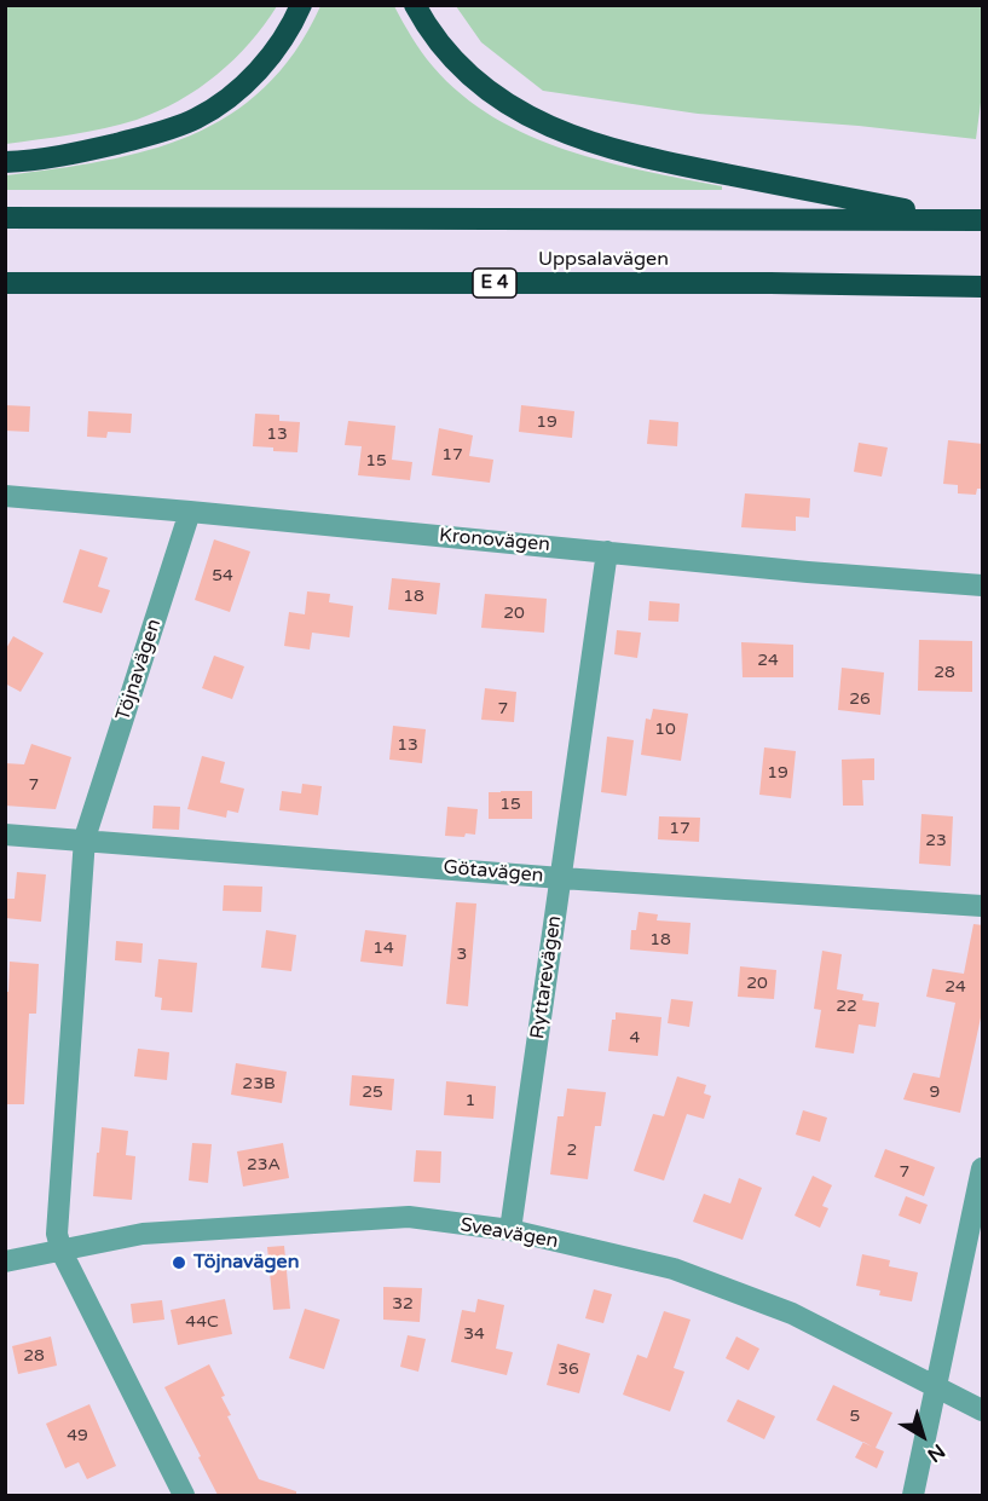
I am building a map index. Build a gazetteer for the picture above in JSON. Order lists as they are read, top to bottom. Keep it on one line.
{"streets":{"highway":["Uppsalavägen","E 4"],"street":["Kronovägen","Töjnavägen","Götavägen","Ryttarevägen","Sveavägen"]},"crossings":[["Kronovägen","Töjnavägen"],["Kronovägen","Ryttarevägen"],["Töjnavägen","Götavägen"],["Töjnavägen","Sveavägen"],["Götavägen","Ryttarevägen"],["Ryttarevägen","Sveavägen"]],"places":["Töjnavägen"],"house_numbers":["19","13","17","15","54","18","20","24","28","26","7","10","13","19","7","15","17","23","18","14","3","20","24","22","4","23B","25","9","1","2","23A","7","32","44C","34","28","36","5","49"],"north":"bottom right"}
